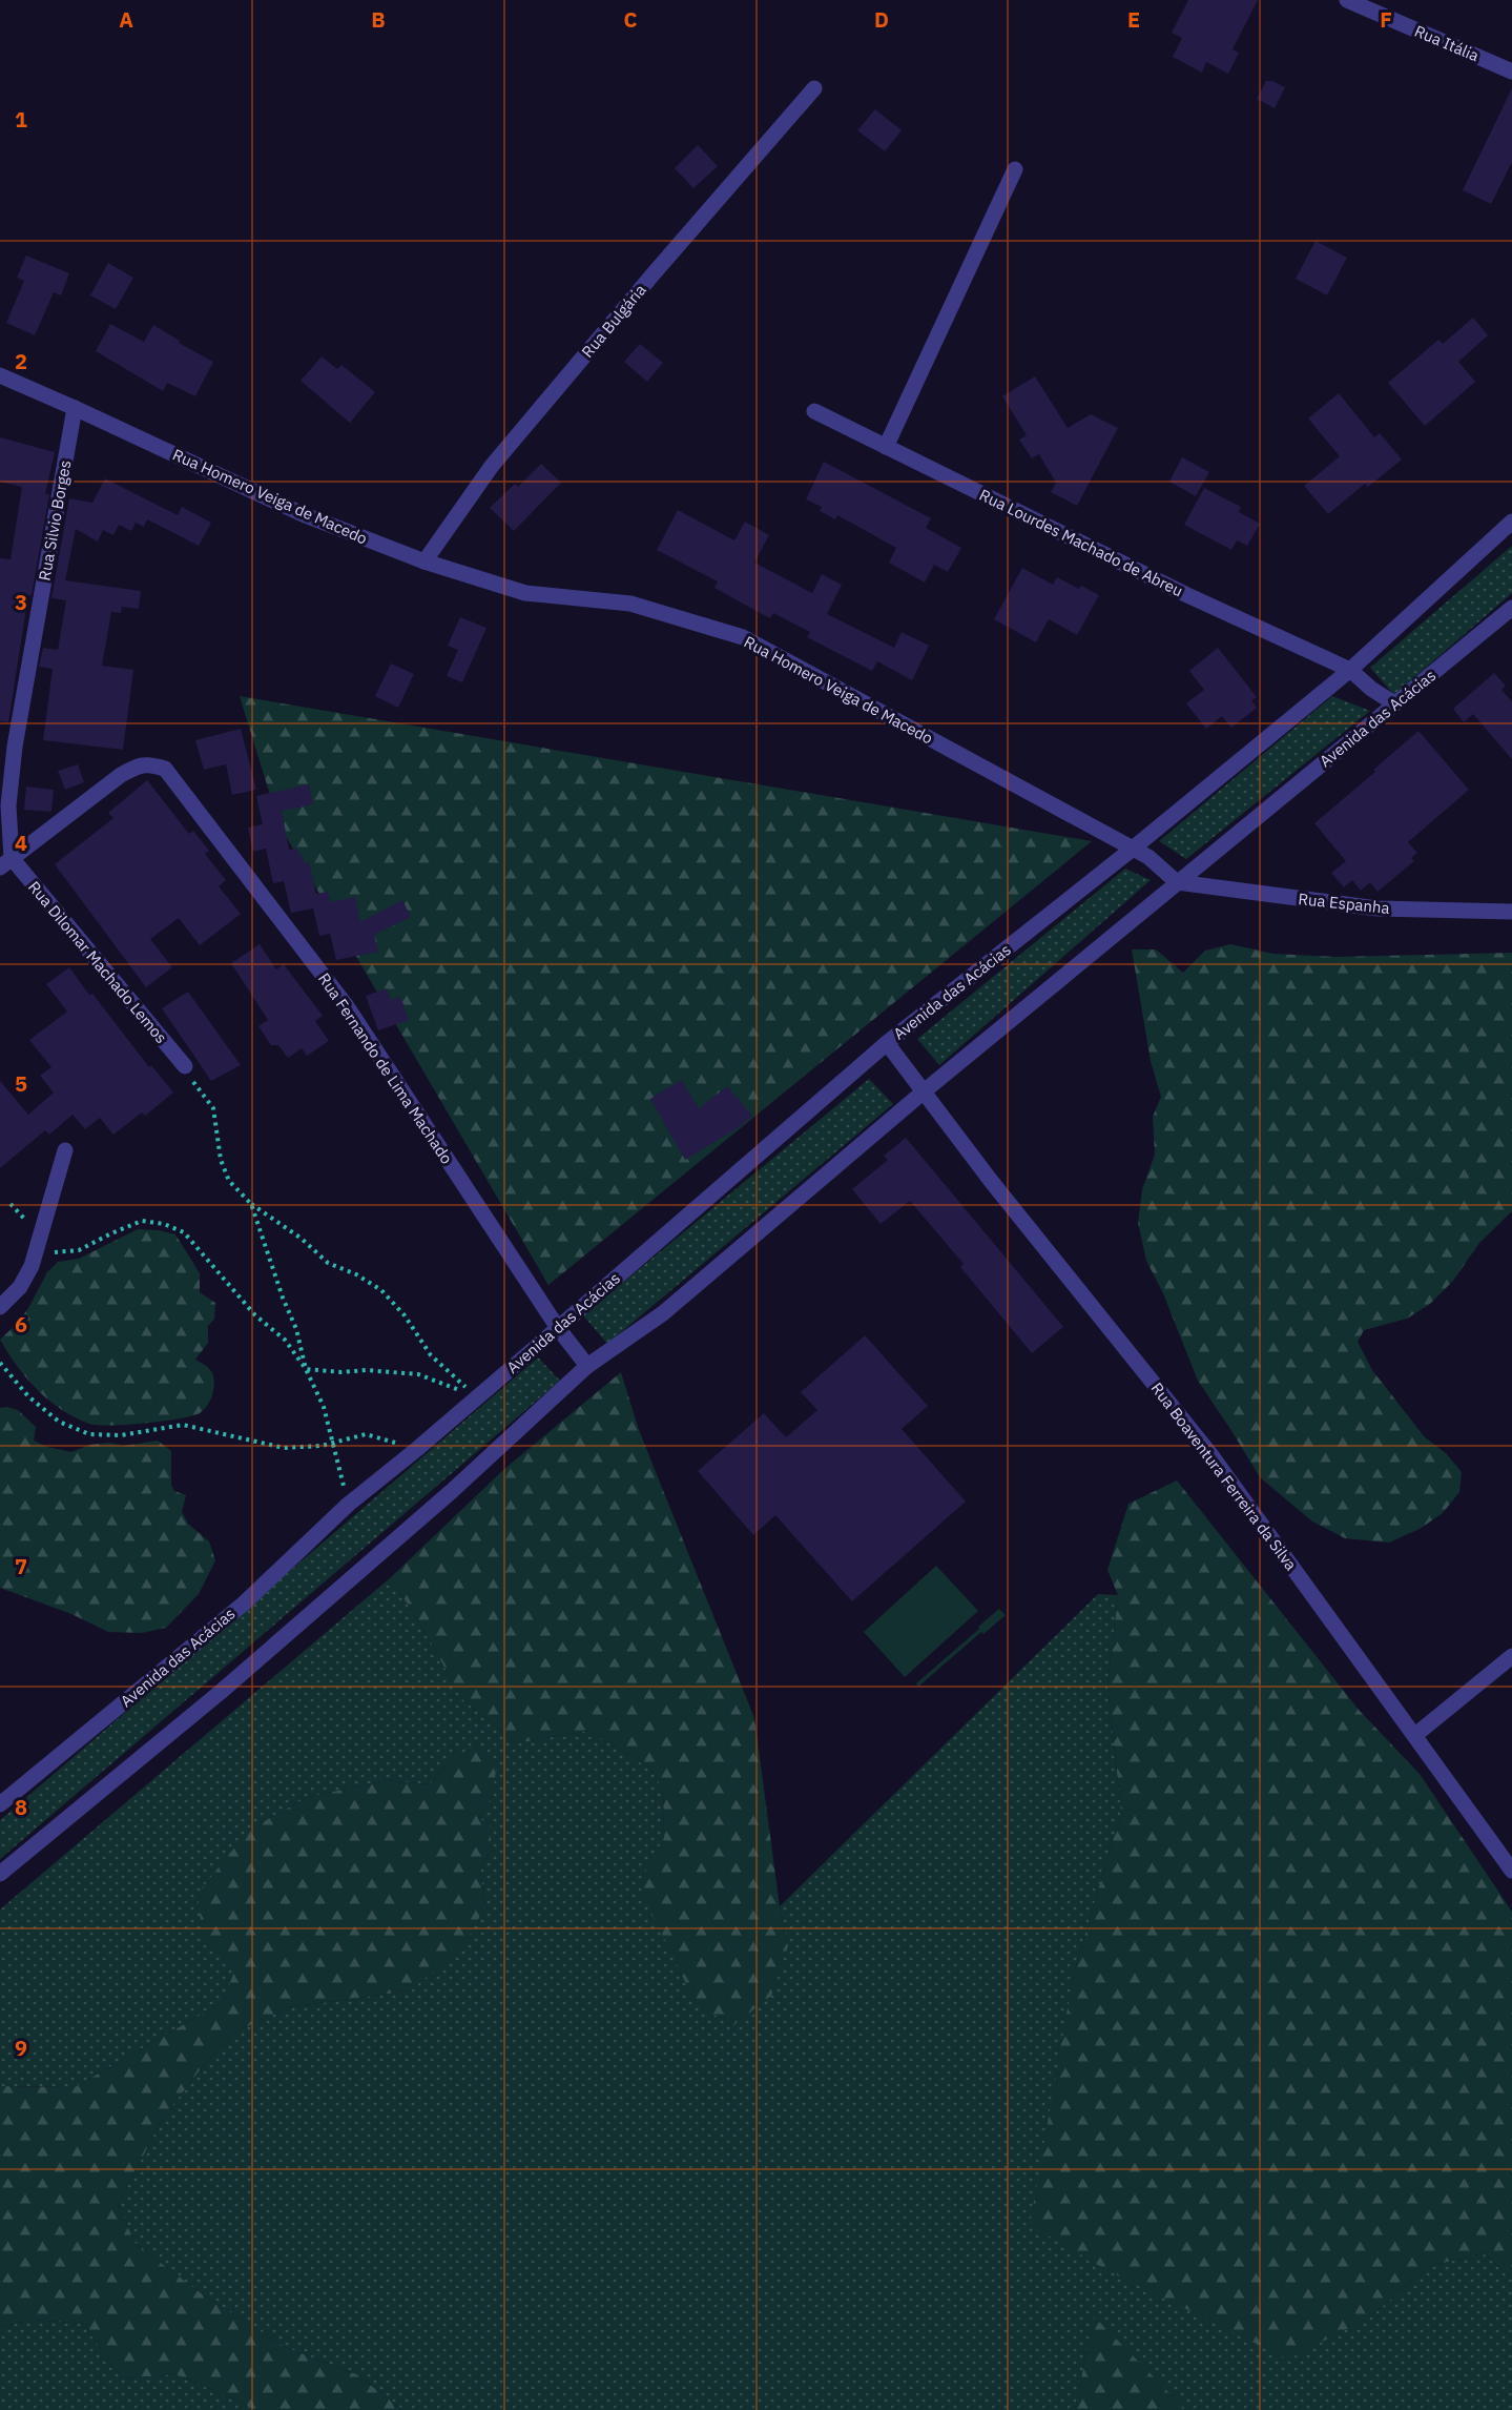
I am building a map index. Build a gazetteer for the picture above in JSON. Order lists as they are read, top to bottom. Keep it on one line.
{"streets":{"street":["Rua Itália","Rua Bulgária","Rua Homero Veiga de Macedo","Rua Silvio Borges","Rua Lourdes Machado de Abreu","Avenida das Acácias","Rua Espanha","Rua Dilomar Machado Lemos","Rua Fernando de Lima Machado","Rua Boaventura Ferreira da Silva"]},"crossings":[["Rua Bulgária","Rua Homero Veiga de Macedo"],["Rua Homero Veiga de Macedo","Rua Silvio Borges"],["Rua Homero Veiga de Macedo","Avenida das Acácias"],["Rua Silvio Borges","Rua Dilomar Machado Lemos"],["Rua Silvio Borges","Rua Fernando de Lima Machado"],["Rua Lourdes Machado de Abreu","Avenida das Acácias"],["Avenida das Acácias","Rua Espanha"],["Avenida das Acácias","Rua Fernando de Lima Machado"],["Avenida das Acácias","Rua Boaventura Ferreira da Silva"],["Rua Dilomar Machado Lemos","Rua Fernando de Lima Machado"]],"grid":{"columns":["A","B","C","D","E","F"],"rows":["1","2","3","4","5","6","7","8","9"]}}
